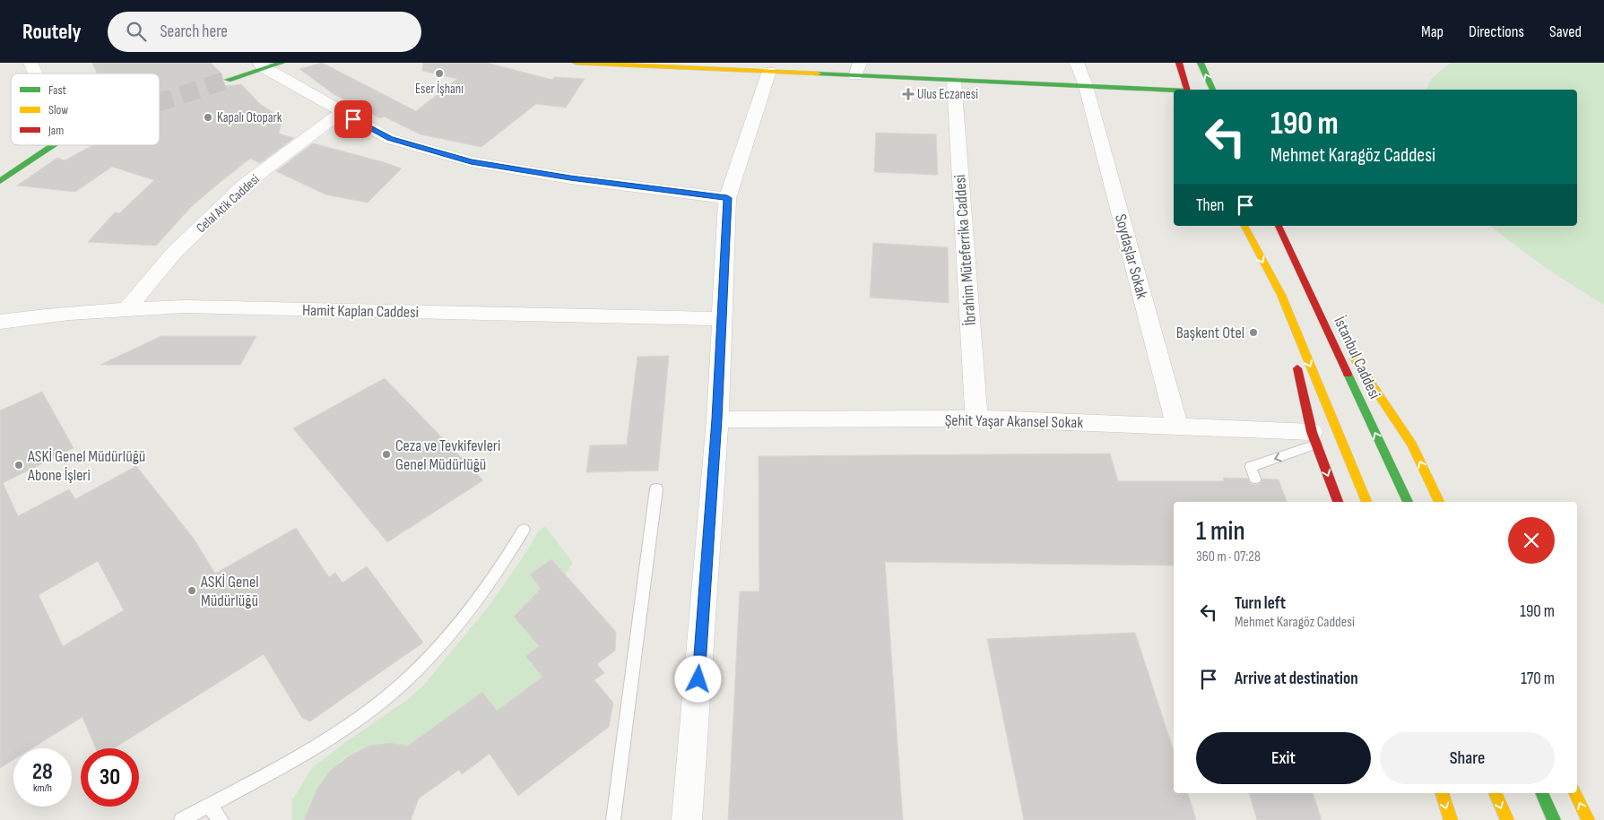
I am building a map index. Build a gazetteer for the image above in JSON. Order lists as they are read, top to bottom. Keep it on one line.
{"streets":{"main road":["İstanbul Caddesi"],"street":["Celal Atik Caddesi","İbrahim Müteferrika Caddesi","Soydaşlar Sokak","Hamit Kaplan Caddesi","Şehit Yaşar Akansel Sokak"]},"crossings":[["Celal Atik Caddesi","Hamit Kaplan Caddesi"],["İbrahim Müteferrika Caddesi","Şehit Yaşar Akansel Sokak"],["Soydaşlar Sokak","Şehit Yaşar Akansel Sokak"]],"places":{"other":["Eser İşhanı","Kapalı Otopark","Başkent Otel","Ceza ve Tevkifevleri Genel Müdürlüğü","ASKİ Genel Müdürlüğü Abone İşleri","ASKİ Genel Müdürlüğü"],"health":["Ulus Eczanesi"]},"legend":["Fast","Slow","Jam"],"page":{"header":"Routely","search":"Search here","nav":["Map","Directions","Saved"],"turn":["190 m","Mehmet Karagöz Caddesi"],"then":"Then","heading":["1 min","360 m · 07:28"],"list":[{"name":"Turn left","note":"Mehmet Karagöz Caddesi","value":"190 m"},{"name":"Arrive at destination","value":"170 m"}],"buttons":["Exit","Share"],"speed":"28 km/h","limit":"30"}}
